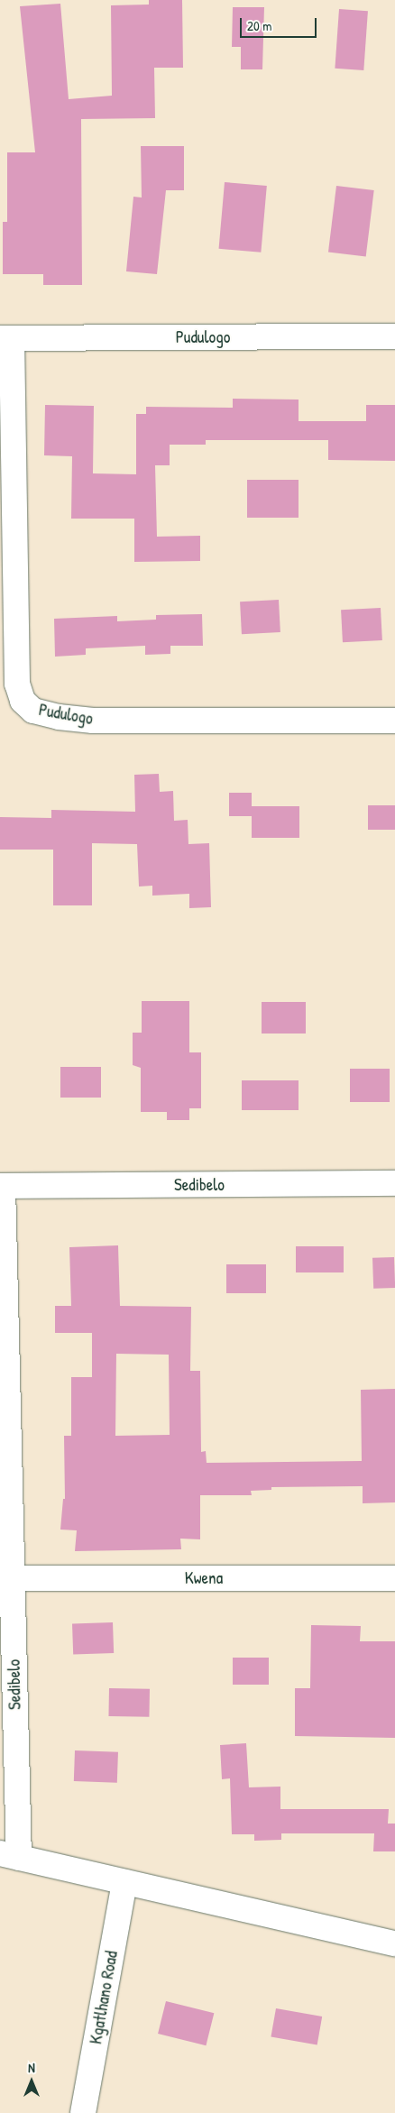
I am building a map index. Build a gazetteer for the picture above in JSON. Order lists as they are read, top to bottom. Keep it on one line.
{"streets":{"street":["Pudulogo","Sedibelo","Kwena","Kgatlhano Road"]},"crossings":[["Sedibelo","Kwena"]],"scale_bar":"20 m","north":"top"}
